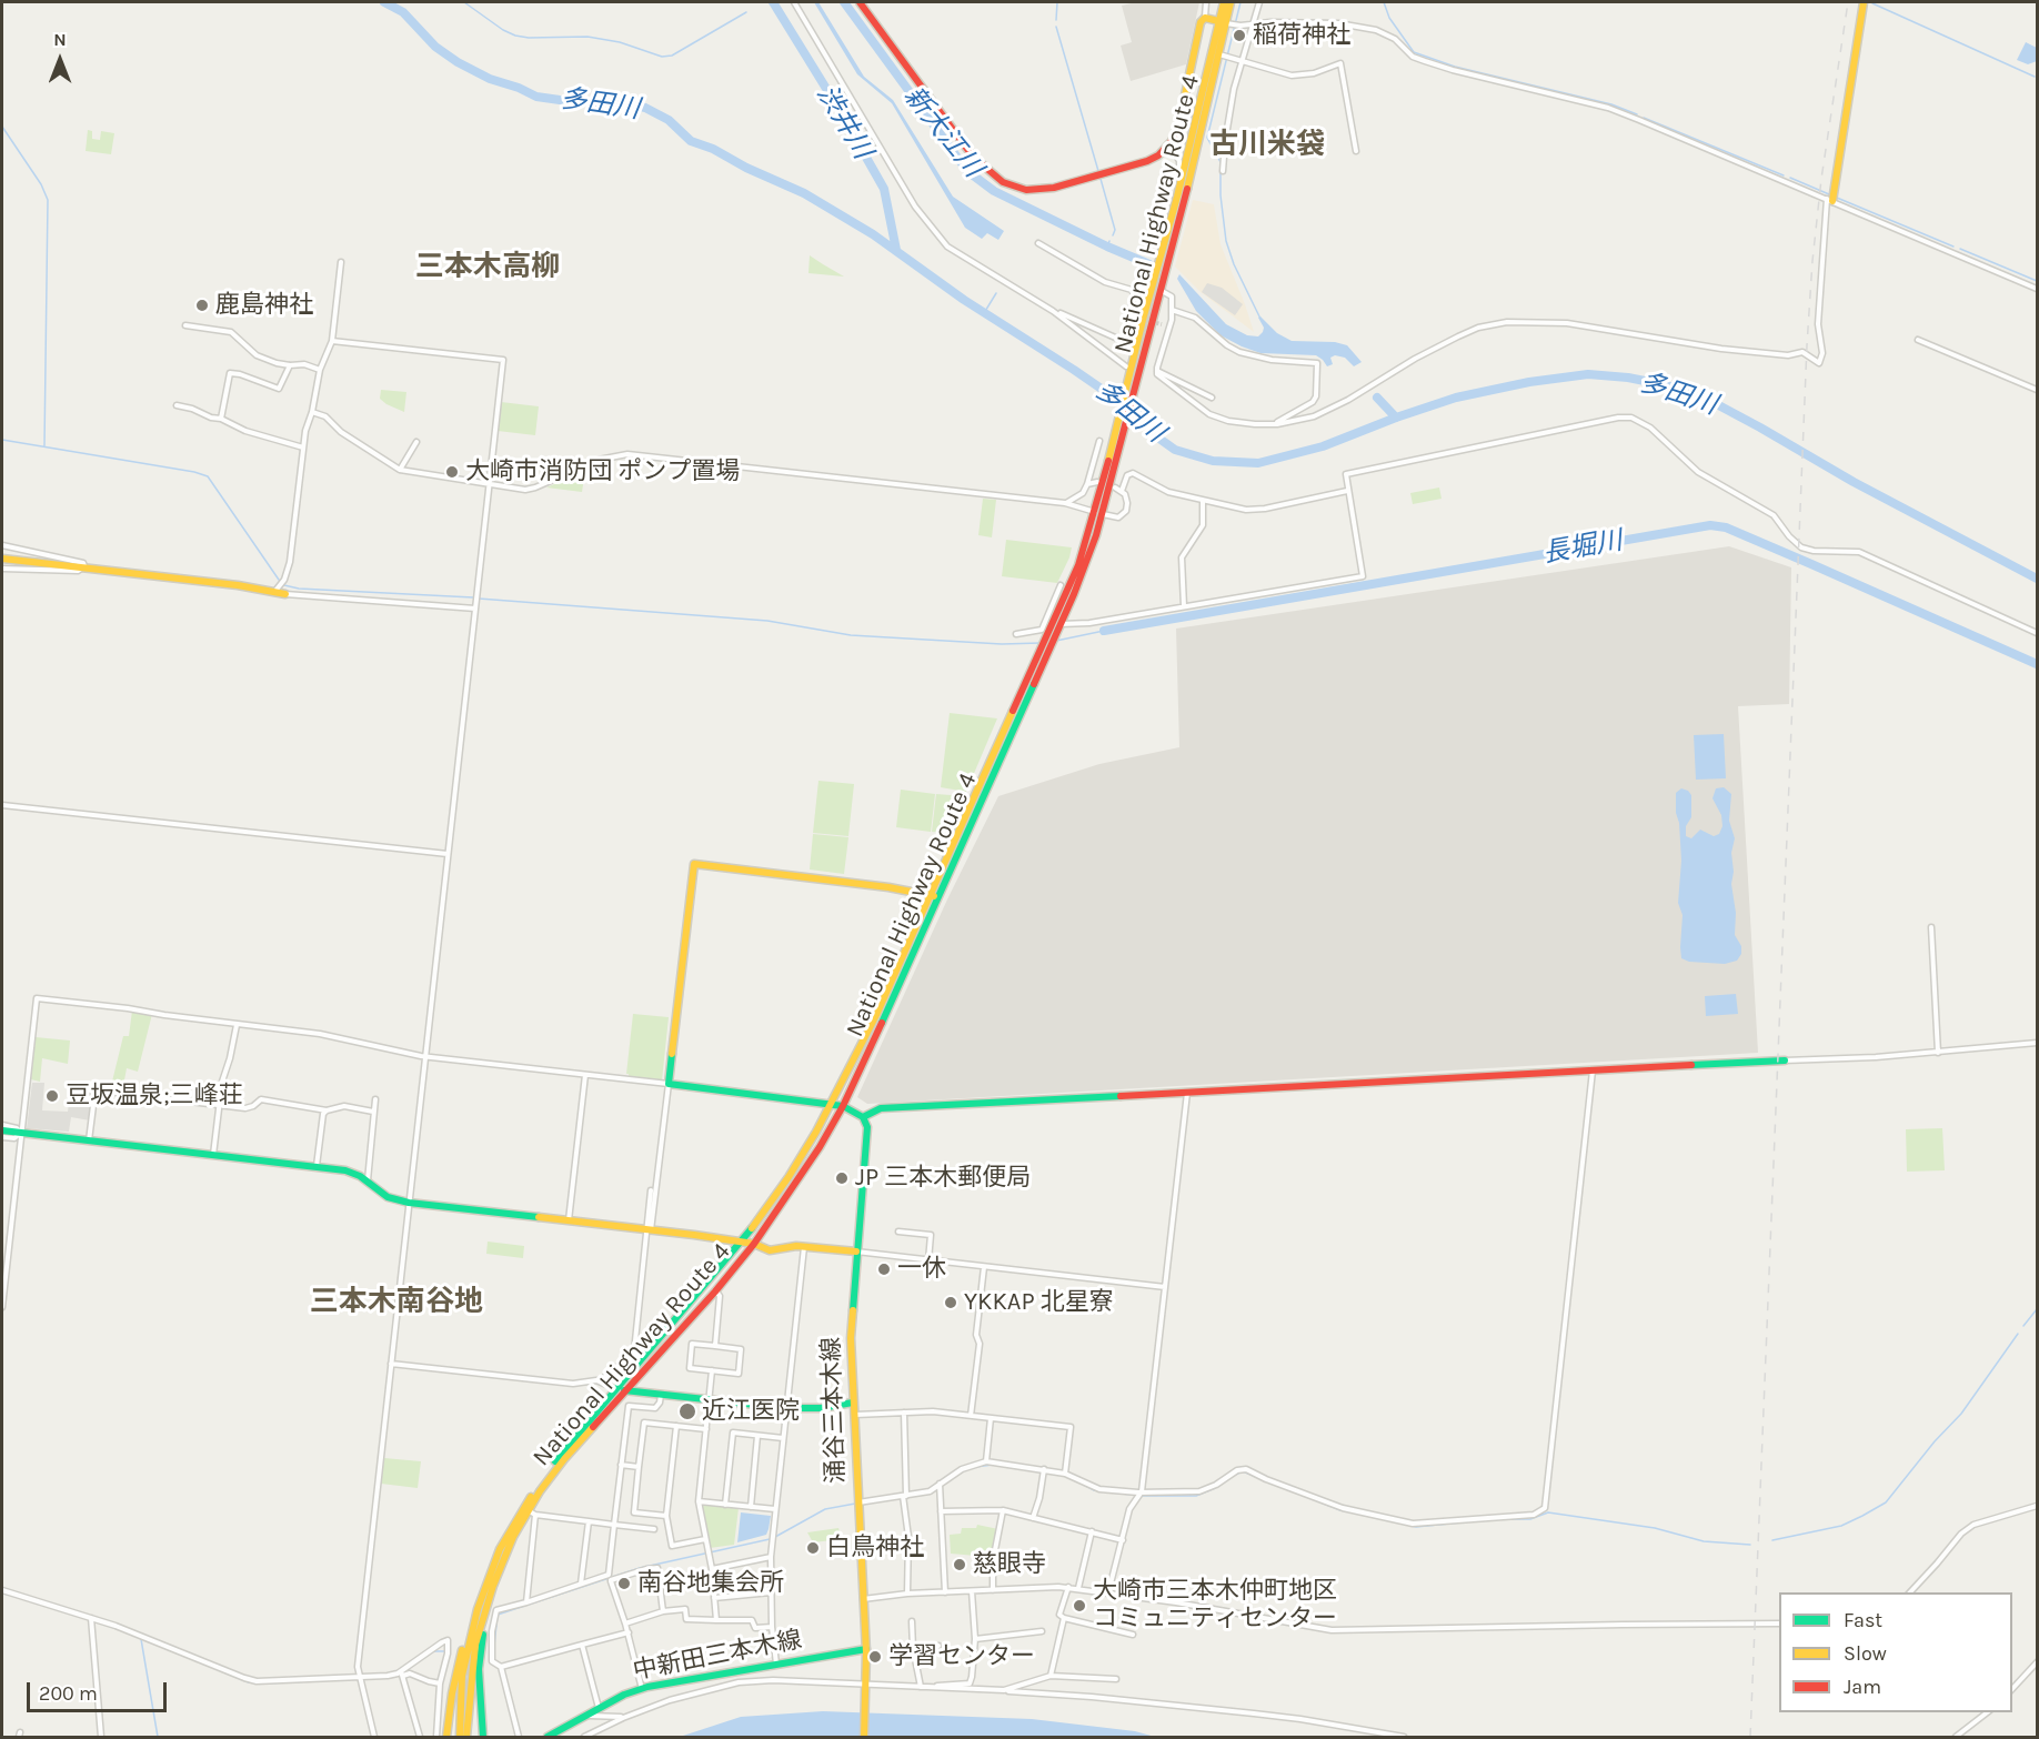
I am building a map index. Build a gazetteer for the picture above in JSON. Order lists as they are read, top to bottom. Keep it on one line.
{"streets":{"main road":["National Highway Route 4","涌谷三本木線","中新田三本木線"]},"crossings":[["涌谷三本木線","中新田三本木線"]],"districts":["古川米袋","三本木高柳","三本木南谷地"],"water":["多田川","渋井川","新大江川","長堀川"],"places":["稲荷神社","鹿島神社","大崎市消防団 ポンプ置場","豆坂温泉;三峰荘","JP 三本木郵便局","一休","YKKAP 北星寮","近江医院","白鳥神社","慈眼寺","南谷地集会所","大崎市三本木仲町地区 コミュニティセンター","学習センター"],"legend":["Fast","Slow","Jam"],"scale_bar":"200 m","north":"top"}
